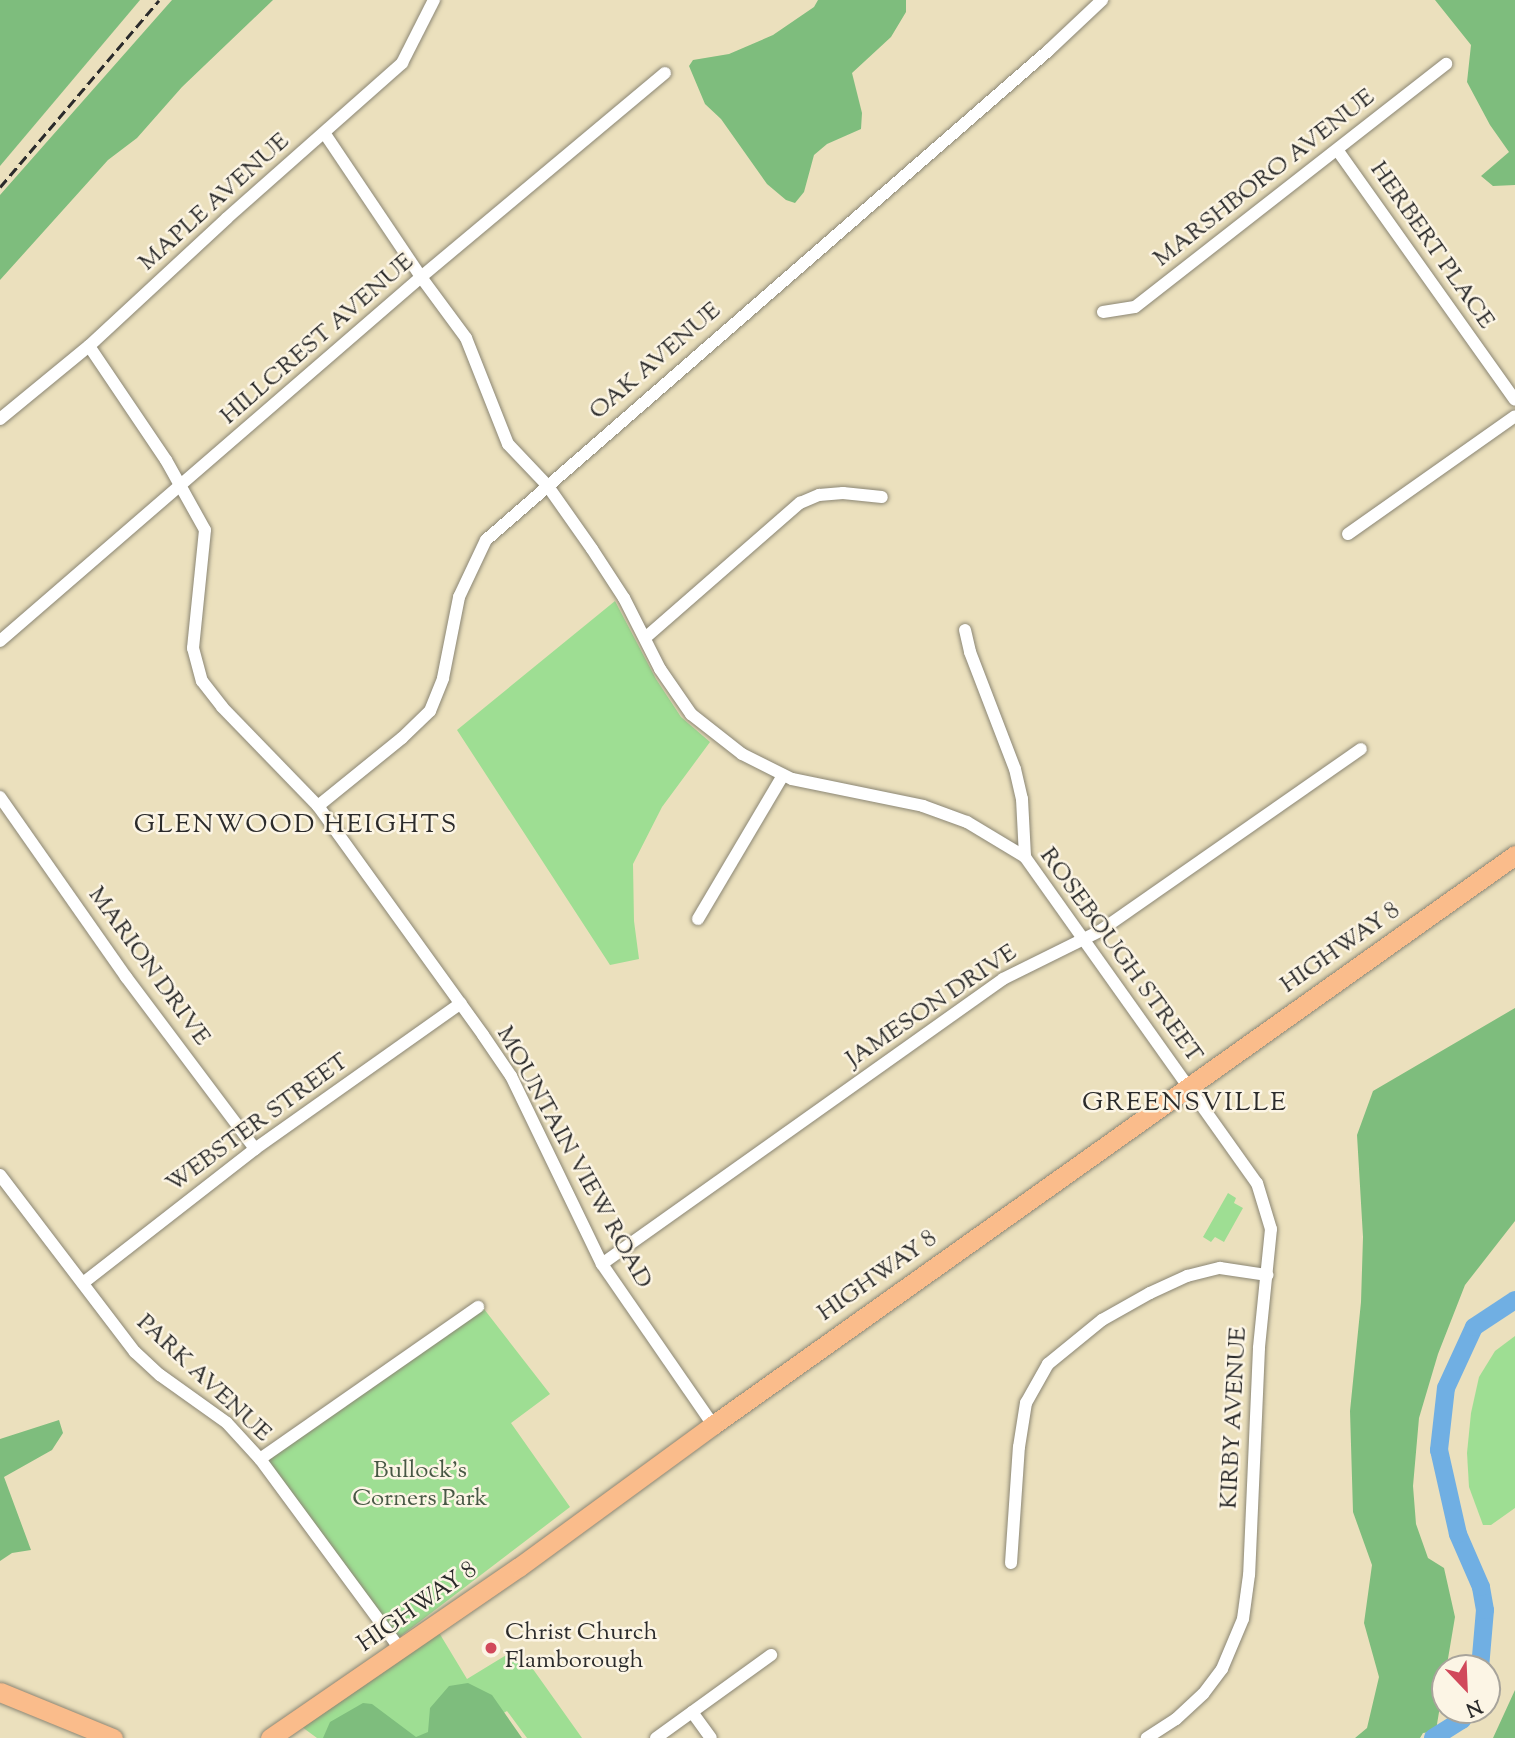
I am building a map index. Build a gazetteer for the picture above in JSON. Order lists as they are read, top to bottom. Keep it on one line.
{"streets":{"main road":["HIGHWAY 8"],"street":["MARSHBORO AVENUE","MAPLE AVENUE","HERBERT PLACE","HILLCREST AVENUE","OAK AVENUE","ROSEBOUGH STREET","MARION DRIVE","JAMESON DRIVE","WEBSTER STREET","MOUNTAIN VIEW ROAD","PARK AVENUE","KIRBY AVENUE"]},"crossings":[["MARSHBORO AVENUE","HERBERT PLACE"],["MAPLE AVENUE","ROSEBOUGH STREET"],["MAPLE AVENUE","MOUNTAIN VIEW ROAD"],["HILLCREST AVENUE","ROSEBOUGH STREET"],["HILLCREST AVENUE","MOUNTAIN VIEW ROAD"],["OAK AVENUE","ROSEBOUGH STREET"],["OAK AVENUE","MOUNTAIN VIEW ROAD"],["HIGHWAY 8","ROSEBOUGH STREET"],["HIGHWAY 8","MOUNTAIN VIEW ROAD"],["HIGHWAY 8","PARK AVENUE"],["HIGHWAY 8","KIRBY AVENUE"],["ROSEBOUGH STREET","JAMESON DRIVE"],["ROSEBOUGH STREET","KIRBY AVENUE"],["MARION DRIVE","WEBSTER STREET"],["JAMESON DRIVE","MOUNTAIN VIEW ROAD"],["WEBSTER STREET","MOUNTAIN VIEW ROAD"],["WEBSTER STREET","PARK AVENUE"]],"districts":["GLENWOOD HEIGHTS","GREENSVILLE"],"parks":["Bullock's Corners Park"],"places":["Christ Church Flamborough"],"north":"bottom right"}
